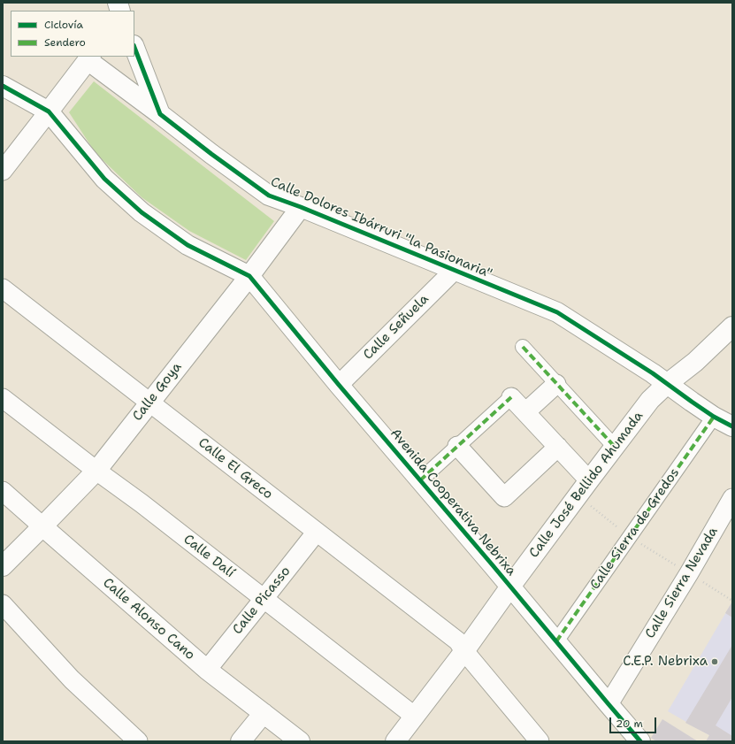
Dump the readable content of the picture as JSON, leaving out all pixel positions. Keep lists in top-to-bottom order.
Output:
{
  "streets": {
    "street": [
      "Calle Dolores Ibárruri \"la Pasionaria\"",
      "Calle Señuela",
      "Calle Goya",
      "Calle El Greco",
      "Calle José Bellido Ahumada",
      "Avenida Cooperativa Nebrixa",
      "Calle Sierra de Gredos",
      "Calle Dalí",
      "Calle Sierra Nevada",
      "Calle Picasso",
      "Calle Alonso Cano"
    ]
  },
  "crossings": [
    ["Calle Dolores Ibárruri \"la Pasionaria\"", "Calle Señuela"],
    ["Calle Dolores Ibárruri \"la Pasionaria\"", "Calle Goya"],
    ["Calle Dolores Ibárruri \"la Pasionaria\"", "Calle José Bellido Ahumada"],
    ["Calle Dolores Ibárruri \"la Pasionaria\"", "Calle Sierra de Gredos"],
    ["Calle Señuela", "Avenida Cooperativa Nebrixa"],
    ["Calle Goya", "Calle El Greco"],
    ["Calle Goya", "Avenida Cooperativa Nebrixa"],
    ["Calle Goya", "Calle Dalí"],
    ["Calle Goya", "Calle Alonso Cano"],
    ["Calle El Greco", "Calle José Bellido Ahumada"],
    ["Calle El Greco", "Calle Picasso"],
    ["Calle José Bellido Ahumada", "Avenida Cooperativa Nebrixa"],
    ["Calle José Bellido Ahumada", "Calle Dalí"],
    ["Avenida Cooperativa Nebrixa", "Calle Sierra de Gredos"],
    ["Avenida Cooperativa Nebrixa", "Calle Sierra Nevada"],
    ["Calle Dalí", "Calle Picasso"],
    ["Calle Picasso", "Calle Alonso Cano"]
  ],
  "places": ["C.E.P. Nebrixa"],
  "legend": ["Ciclovía", "Sendero"],
  "scale_bar": "20 m"
}
